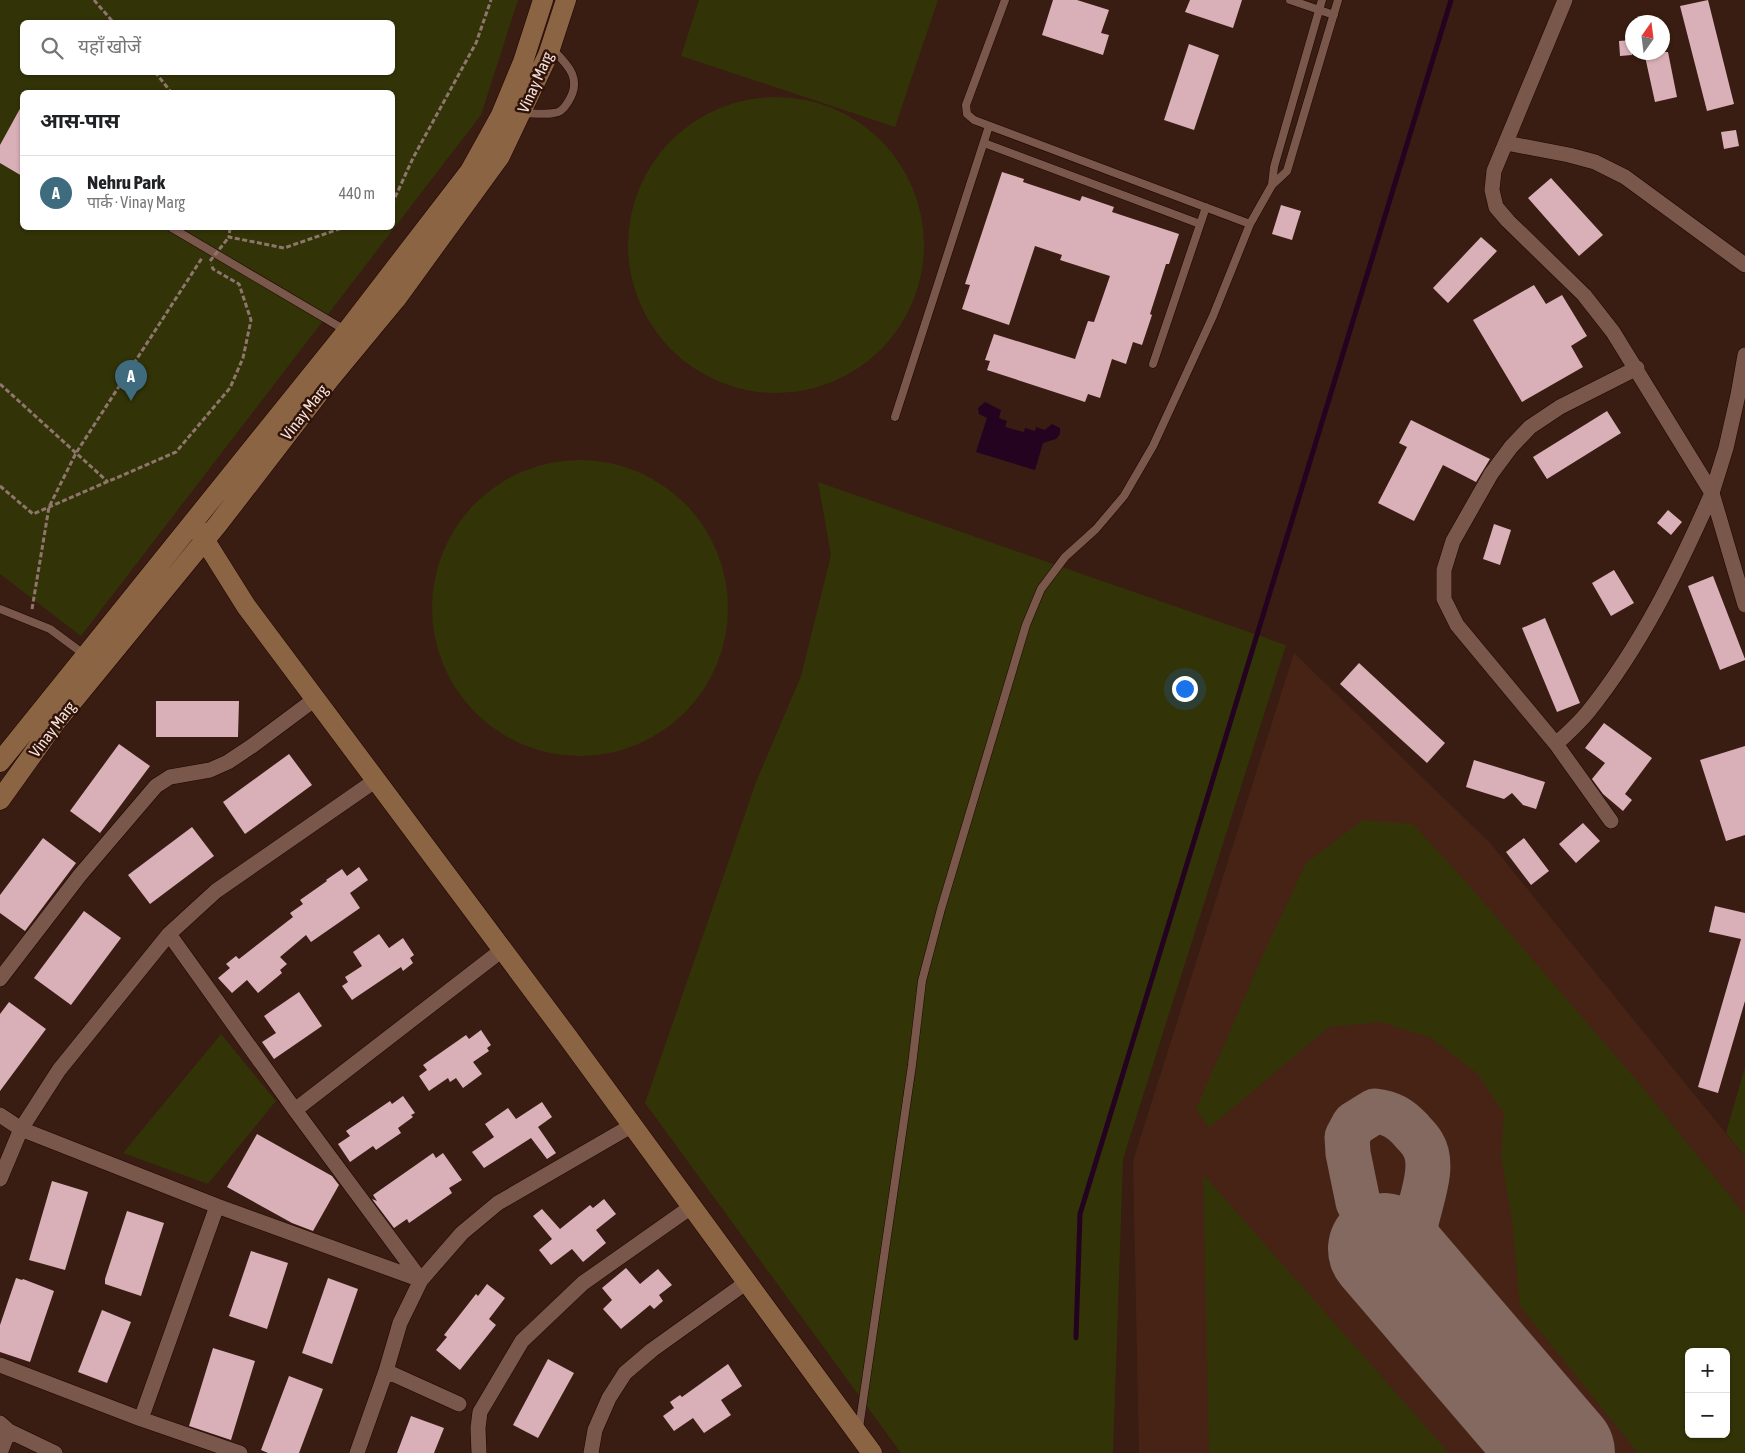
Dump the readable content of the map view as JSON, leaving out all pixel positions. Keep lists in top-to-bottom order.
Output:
{
  "streets": {
    "main road": ["Vinay Marg"]
  },
  "north": "top",
  "page": {
    "search": "यहाँ खोजें",
    "heading": "आस-पास",
    "list": [
      {
        "mark": "A",
        "name": "Nehru Park",
        "note": "पार्क · Vinay Marg",
        "value": "440 m"
      }
    ],
    "pins": "A",
    "map_buttons": ["+", "−"]
  }
}
